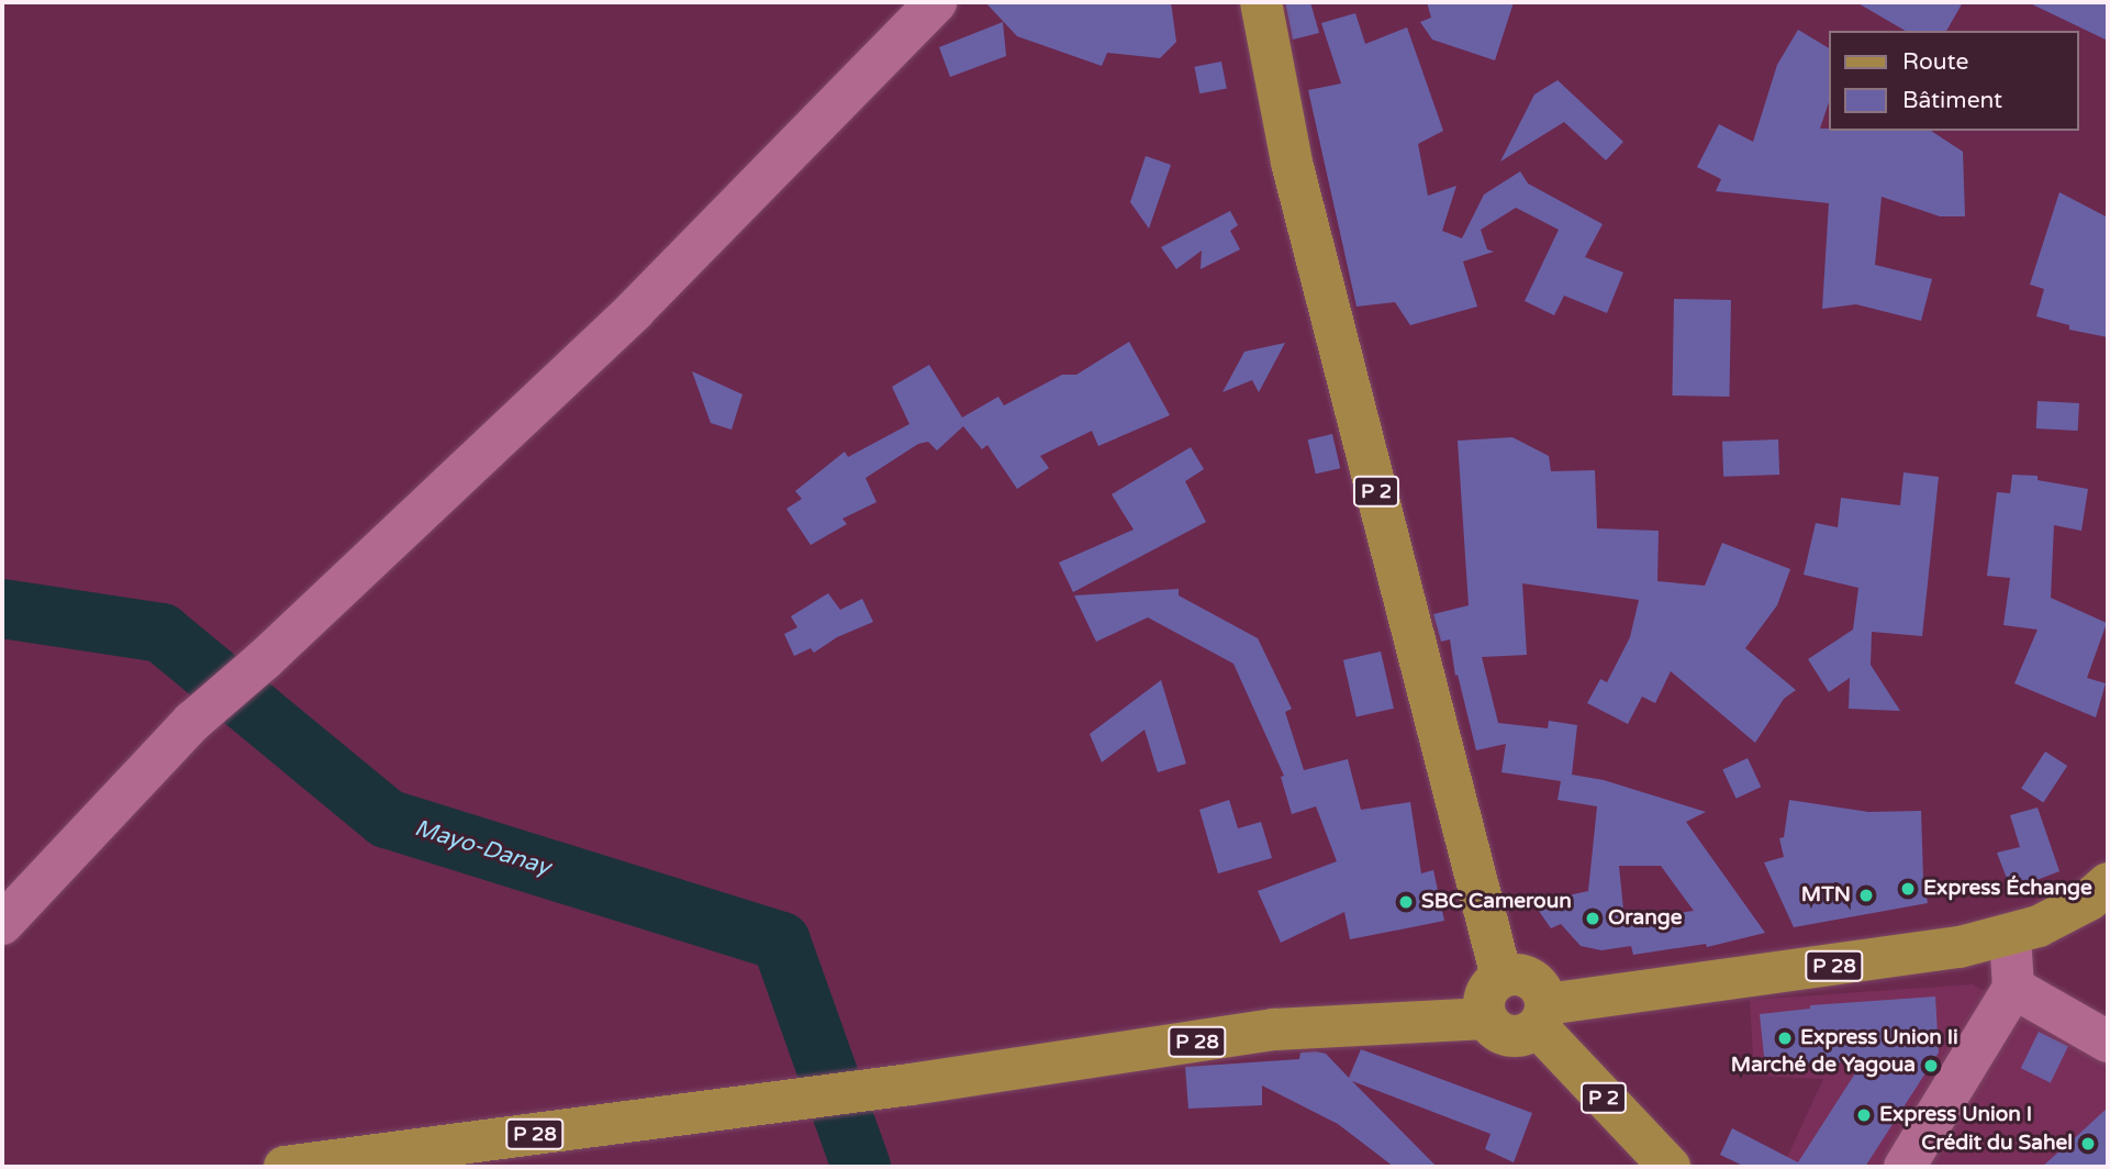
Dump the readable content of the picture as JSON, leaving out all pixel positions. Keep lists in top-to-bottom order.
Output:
{
  "streets": {
    "main road": ["P 2", "P 28"]
  },
  "crossings": [
    ["P 2", "P 28"]
  ],
  "water": ["Mayo-Danay"],
  "places": [
    "Express Échange",
    "MTN",
    "SBC Cameroun",
    "Orange",
    "Express Union Ii",
    "Marché de Yagoua",
    "Express Union I",
    "Crédit du Sahel"
  ],
  "legend": ["Route", "Bâtiment"]
}
